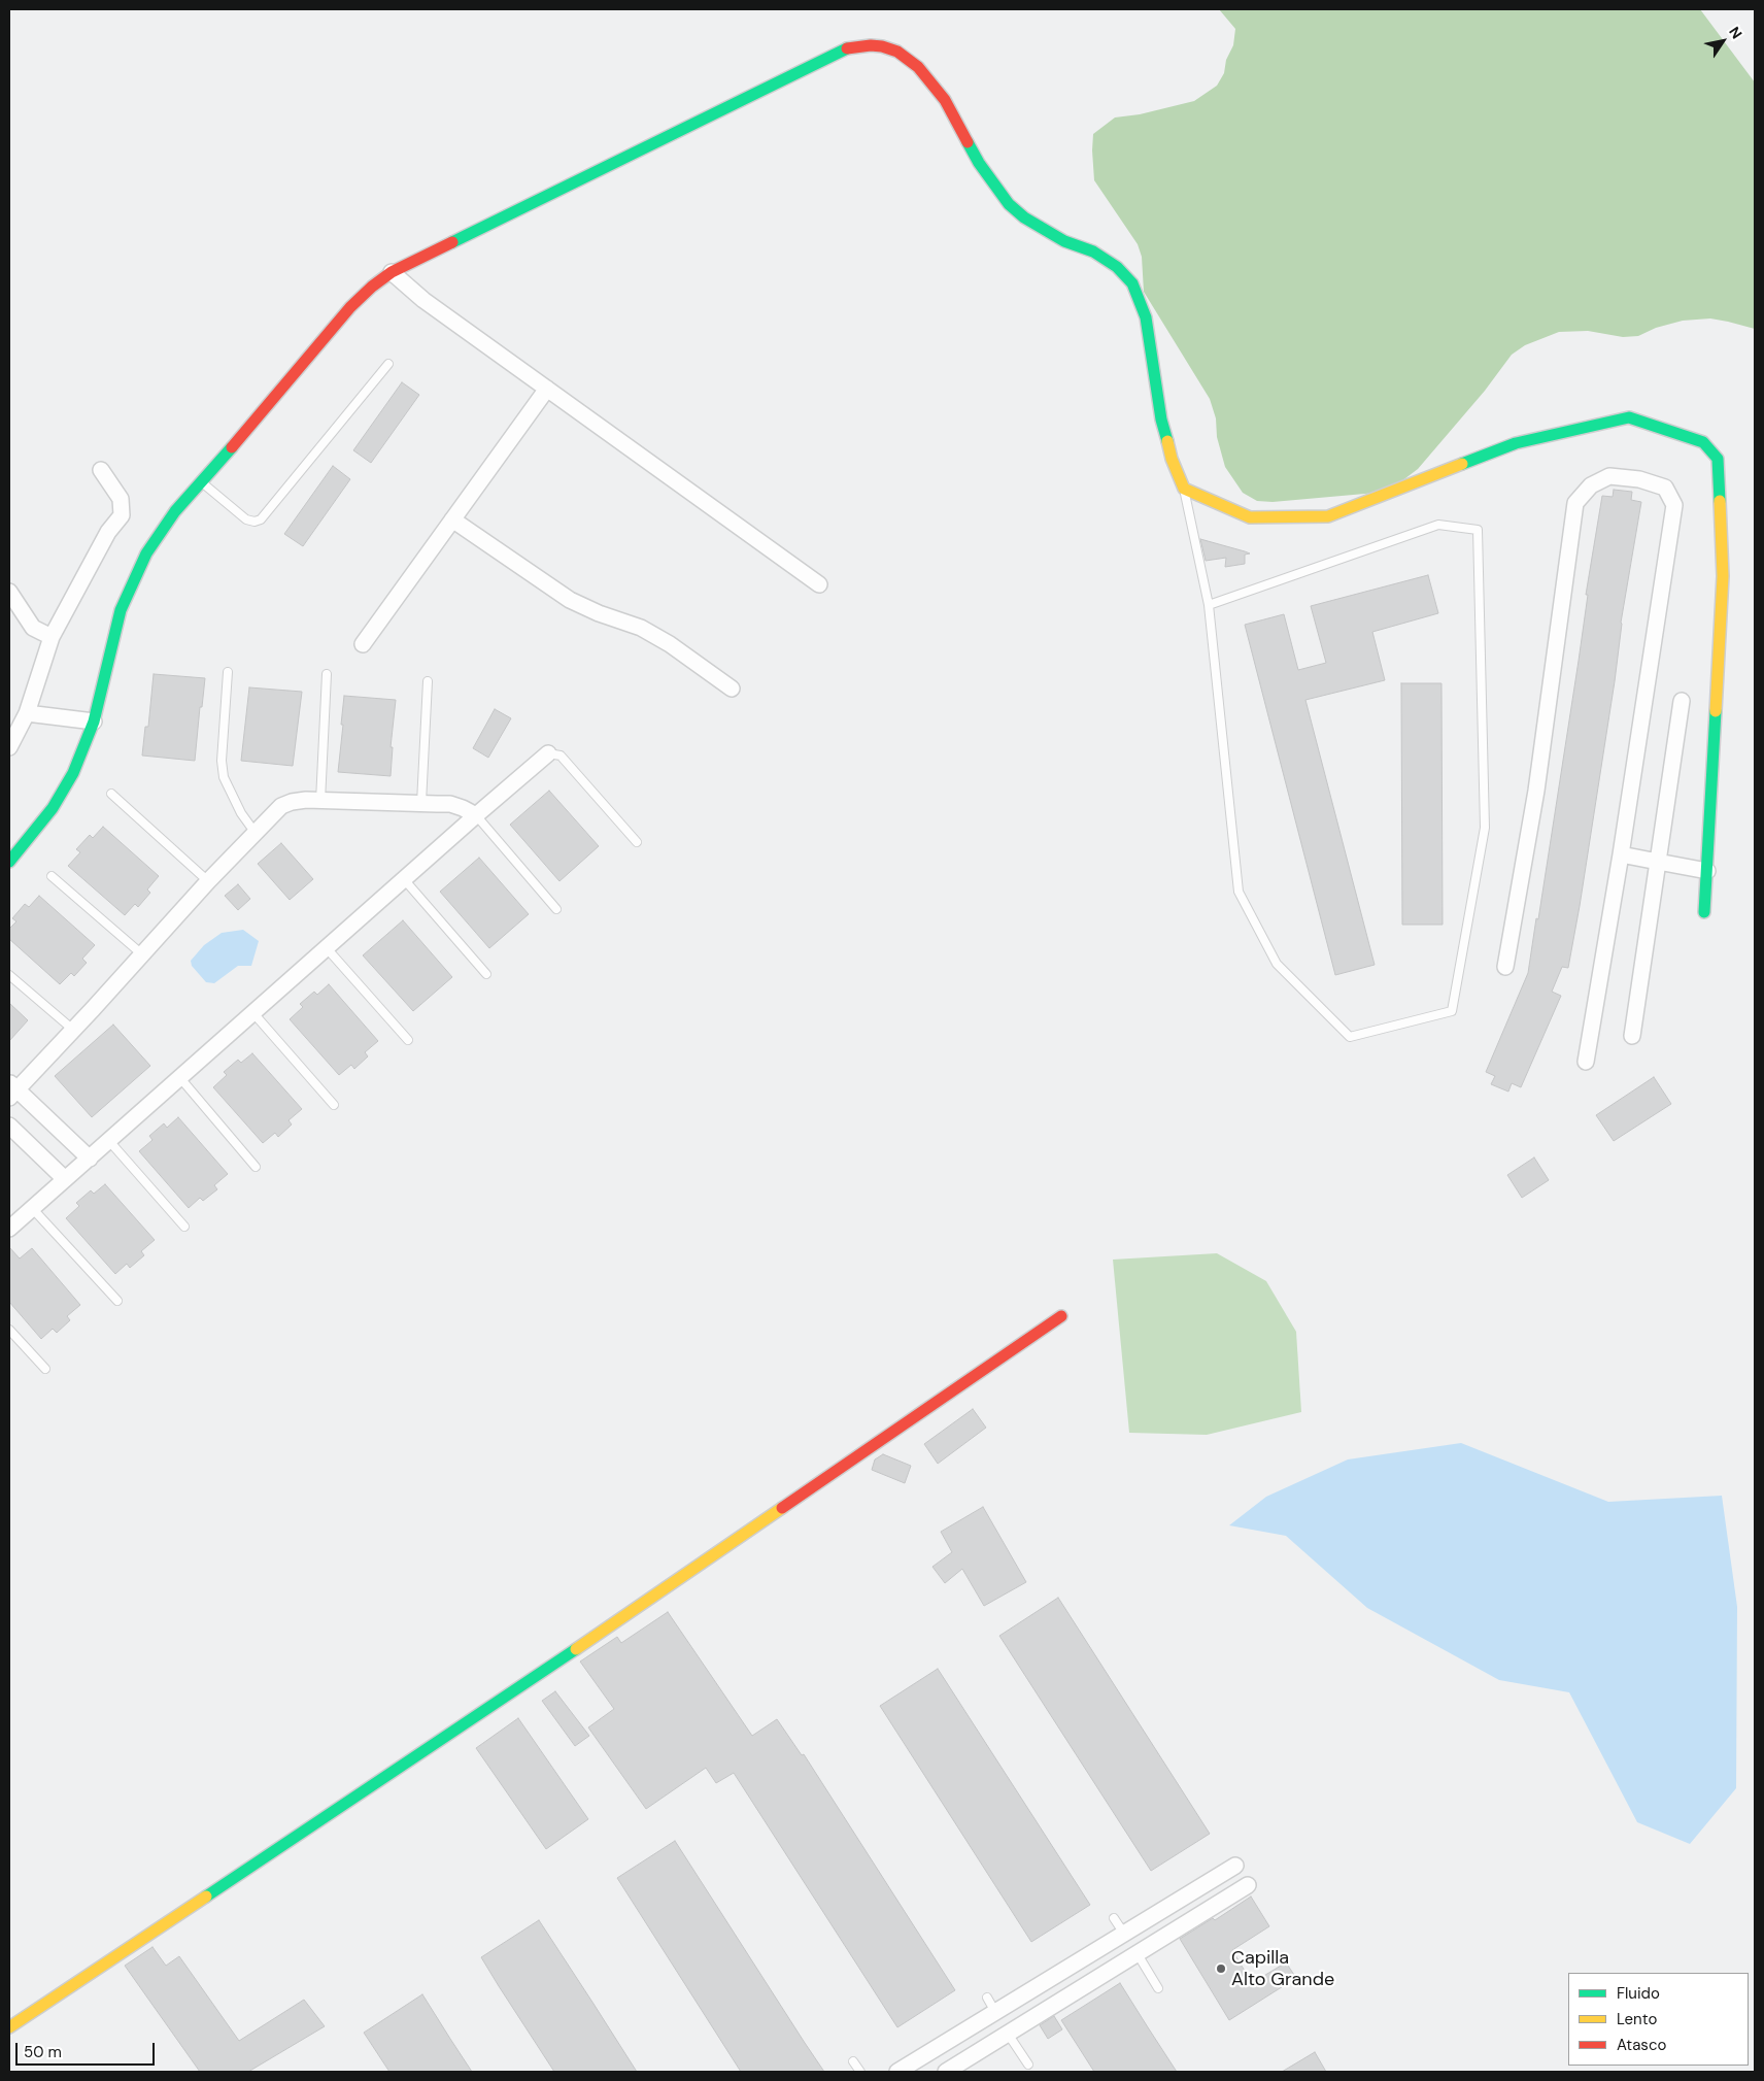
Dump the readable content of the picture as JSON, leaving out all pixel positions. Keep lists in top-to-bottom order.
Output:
{
  "places": ["Capilla Alto Grande"],
  "legend": ["Fluido", "Lento", "Atasco"],
  "scale_bar": "50 m",
  "north": "top right"
}
